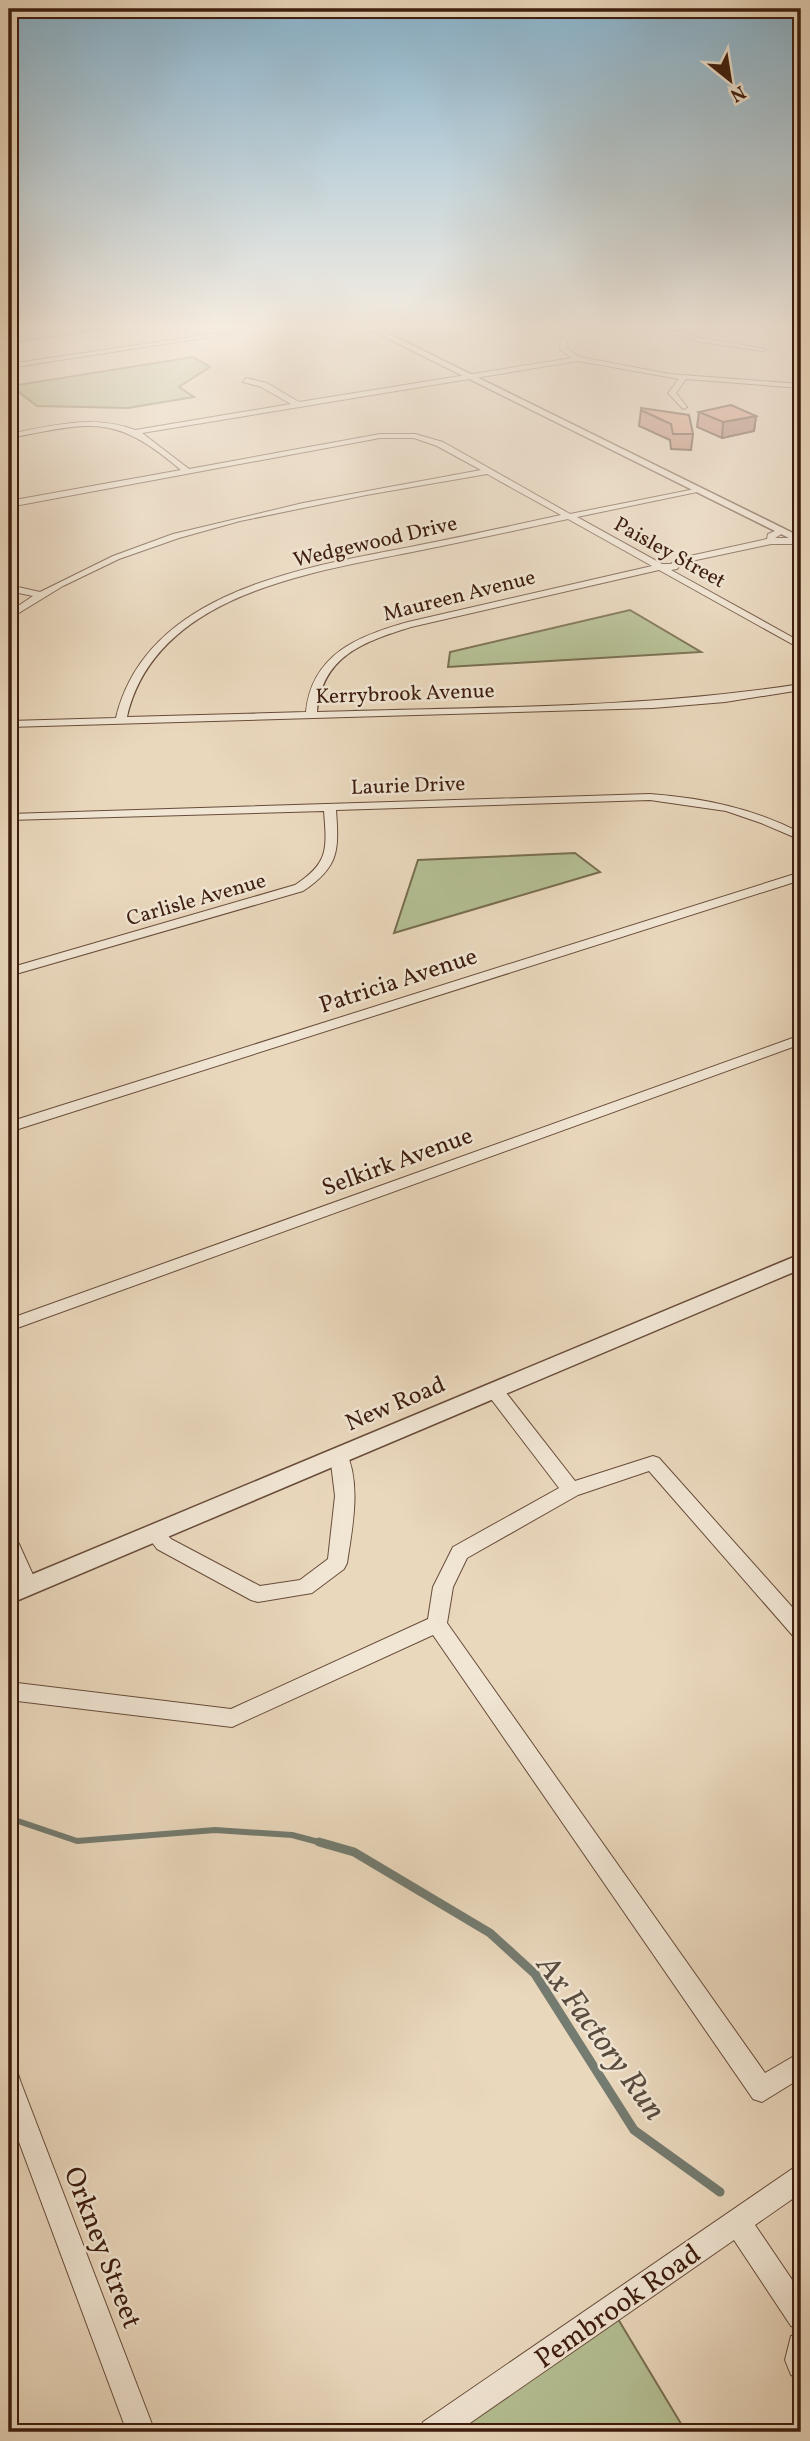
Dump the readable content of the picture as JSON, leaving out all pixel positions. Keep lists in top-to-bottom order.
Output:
{
  "streets": {
    "street": [
      "Wedgewood Drive",
      "Paisley Street",
      "Maureen Avenue",
      "Kerrybrook Avenue",
      "Laurie Drive",
      "Carlisle Avenue",
      "Patricia Avenue",
      "Selkirk Avenue",
      "New Road",
      "Orkney Street",
      "Pembrook Road"
    ]
  },
  "crossings": [
    ["Wedgewood Drive", "Paisley Street"],
    ["Wedgewood Drive", "Kerrybrook Avenue"],
    ["Paisley Street", "Maureen Avenue"],
    ["Maureen Avenue", "Kerrybrook Avenue"],
    ["Laurie Drive", "Carlisle Avenue"]
  ],
  "water": ["Ax Factory Run"],
  "north": "bottom right"
}
